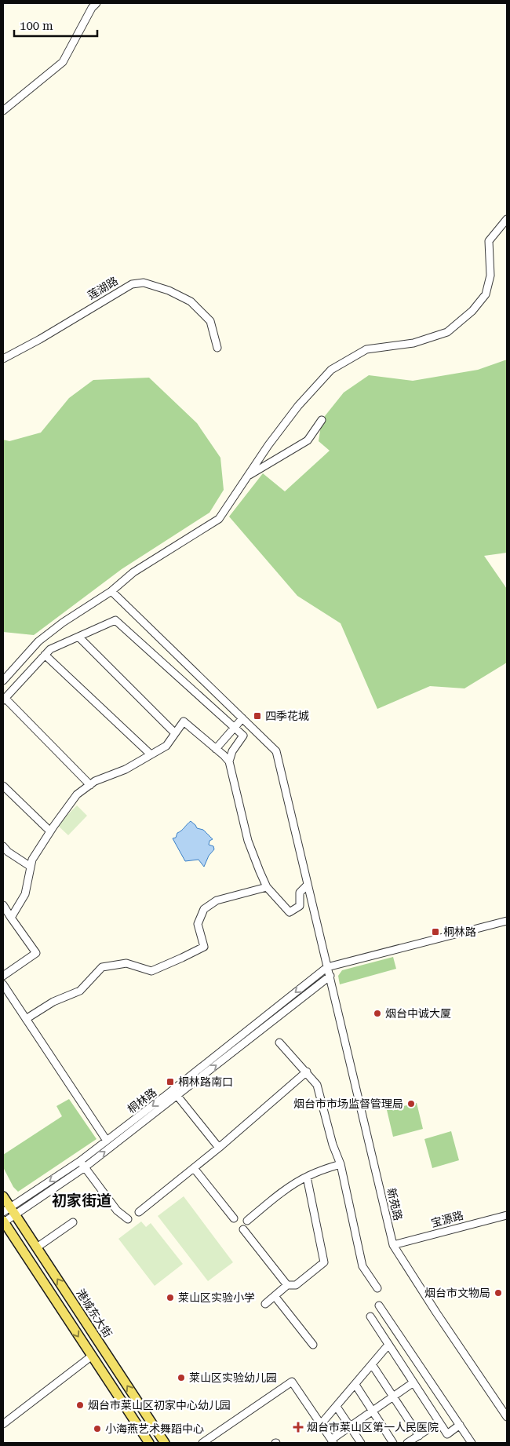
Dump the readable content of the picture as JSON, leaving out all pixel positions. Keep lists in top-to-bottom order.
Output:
{
  "streets": {
    "main road": ["港城东大街"],
    "street": [
      "莲湖路",
      "桐林路",
      "新苑路",
      "宝源路"
    ]
  },
  "crossings": [
    ["桐林路", "新苑路"],
    ["桐林路", "港城东大街"],
    ["新苑路", "宝源路"]
  ],
  "districts": ["初家街道"],
  "places": {
    "transit": ["四季花城", "桐林路", "桐林路南口"],
    "other": [
      "烟台中诚大厦",
      "烟台市市场监督管理局",
      "烟台市文物局",
      "莱山区实验小学",
      "莱山区实验幼儿园",
      "烟台市莱山区初家中心幼儿园",
      "小海燕艺术舞蹈中心"
    ],
    "health": ["烟台市莱山区第一人民医院"]
  },
  "scale_bar": "100 m"
}
